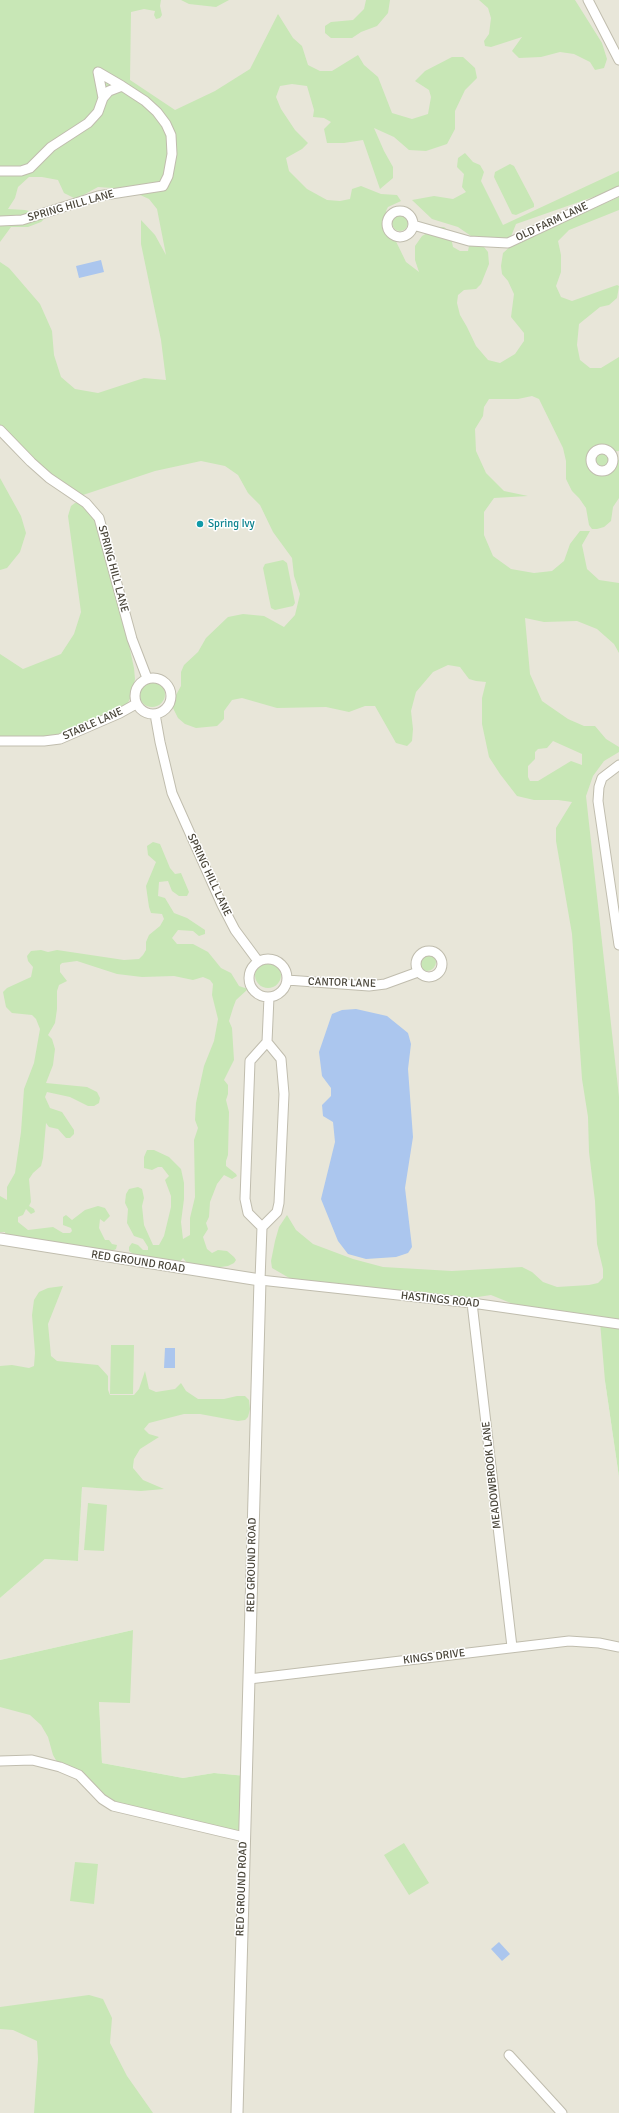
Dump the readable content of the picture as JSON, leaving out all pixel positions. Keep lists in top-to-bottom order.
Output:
{
  "streets": {
    "street": [
      "SPRING HILL LANE",
      "OLD FARM LANE",
      "STABLE LANE",
      "CANTOR LANE",
      "RED GROUND ROAD",
      "HASTINGS ROAD",
      "MEADOWBROOK LANE",
      "KINGS DRIVE"
    ]
  },
  "crossings": [
    ["SPRING HILL LANE", "STABLE LANE"],
    ["SPRING HILL LANE", "CANTOR LANE"],
    ["RED GROUND ROAD", "HASTINGS ROAD"],
    ["RED GROUND ROAD", "KINGS DRIVE"],
    ["HASTINGS ROAD", "MEADOWBROOK LANE"],
    ["MEADOWBROOK LANE", "KINGS DRIVE"]
  ],
  "places": ["Spring Ivy"]
}
